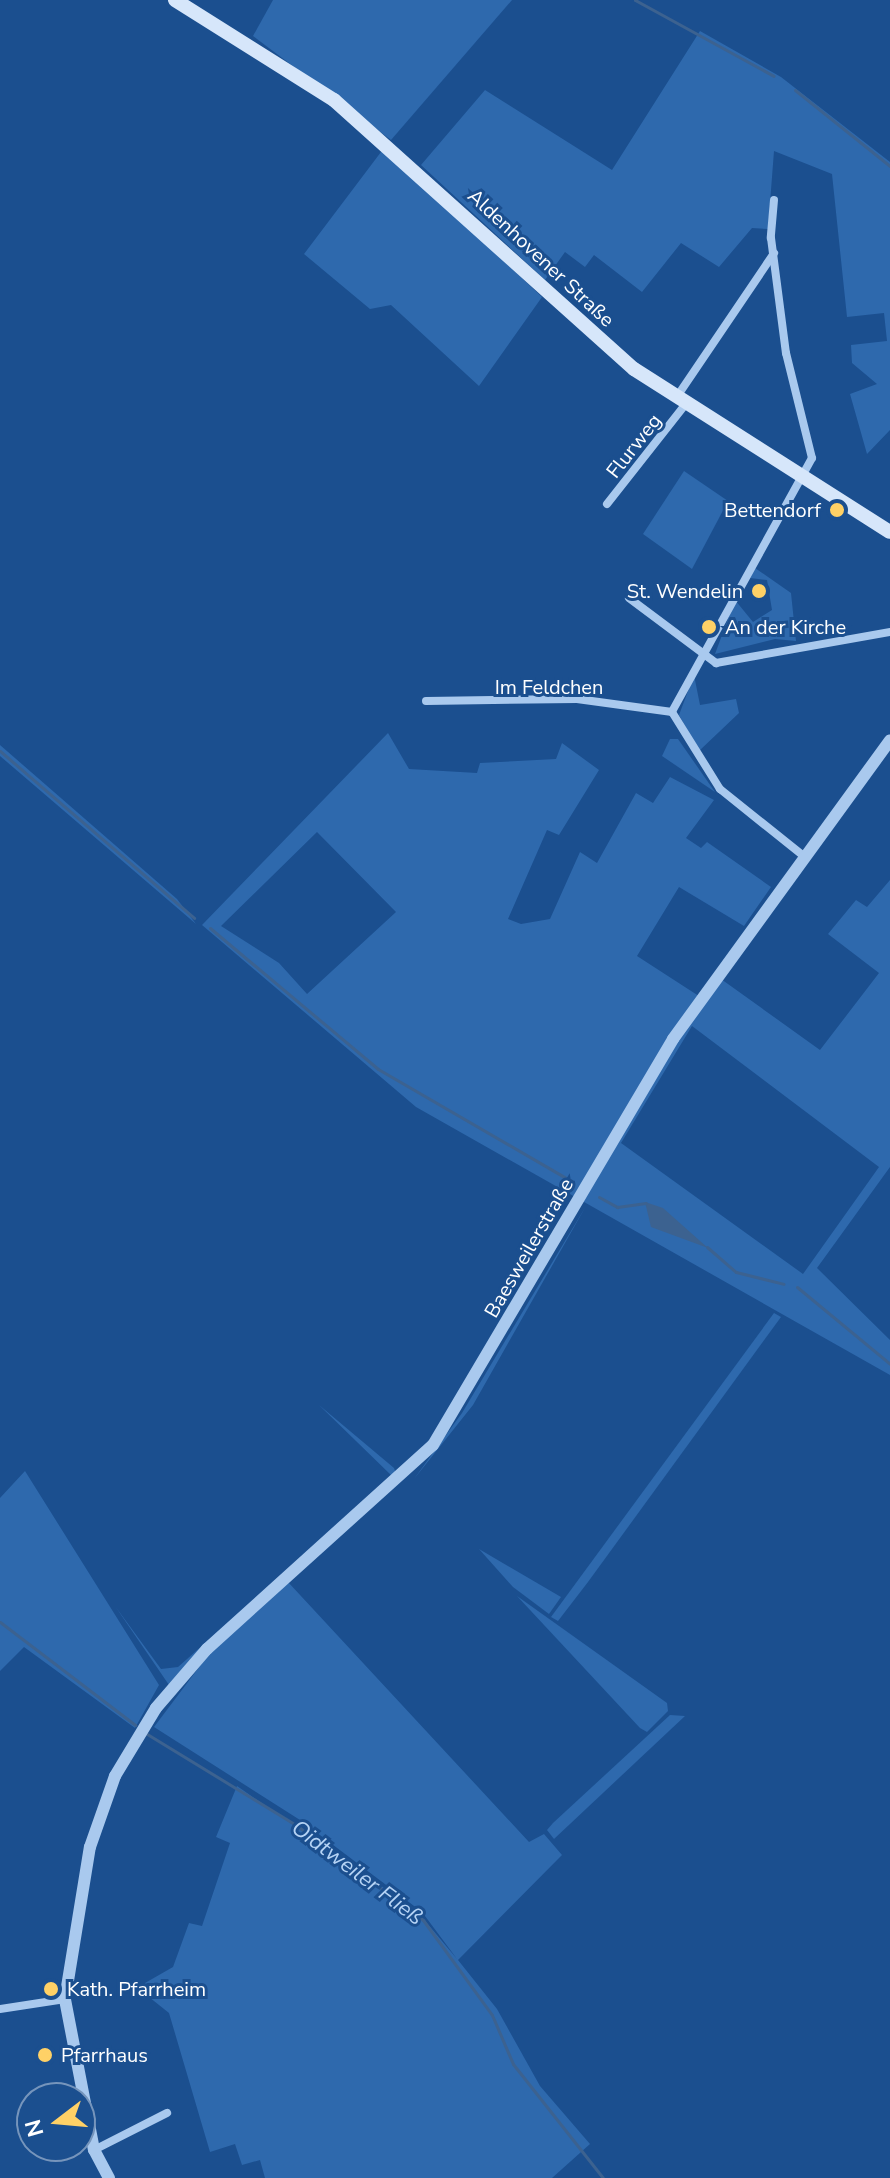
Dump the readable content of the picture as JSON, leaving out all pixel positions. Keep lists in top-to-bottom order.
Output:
{
  "streets": {
    "main road": ["Aldenhovener Straße"],
    "street": ["Flurweg", "Im Feldchen", "Baesweilerstraße"]
  },
  "crossings": [
    ["Aldenhovener Straße", "Flurweg"]
  ],
  "water": ["Oidtweiler Fließ"],
  "places": [
    "Bettendorf",
    "St. Wendelin",
    "An der Kirche",
    "Kath. Pfarrheim",
    "Pfarrhaus"
  ],
  "north": "left"
}
